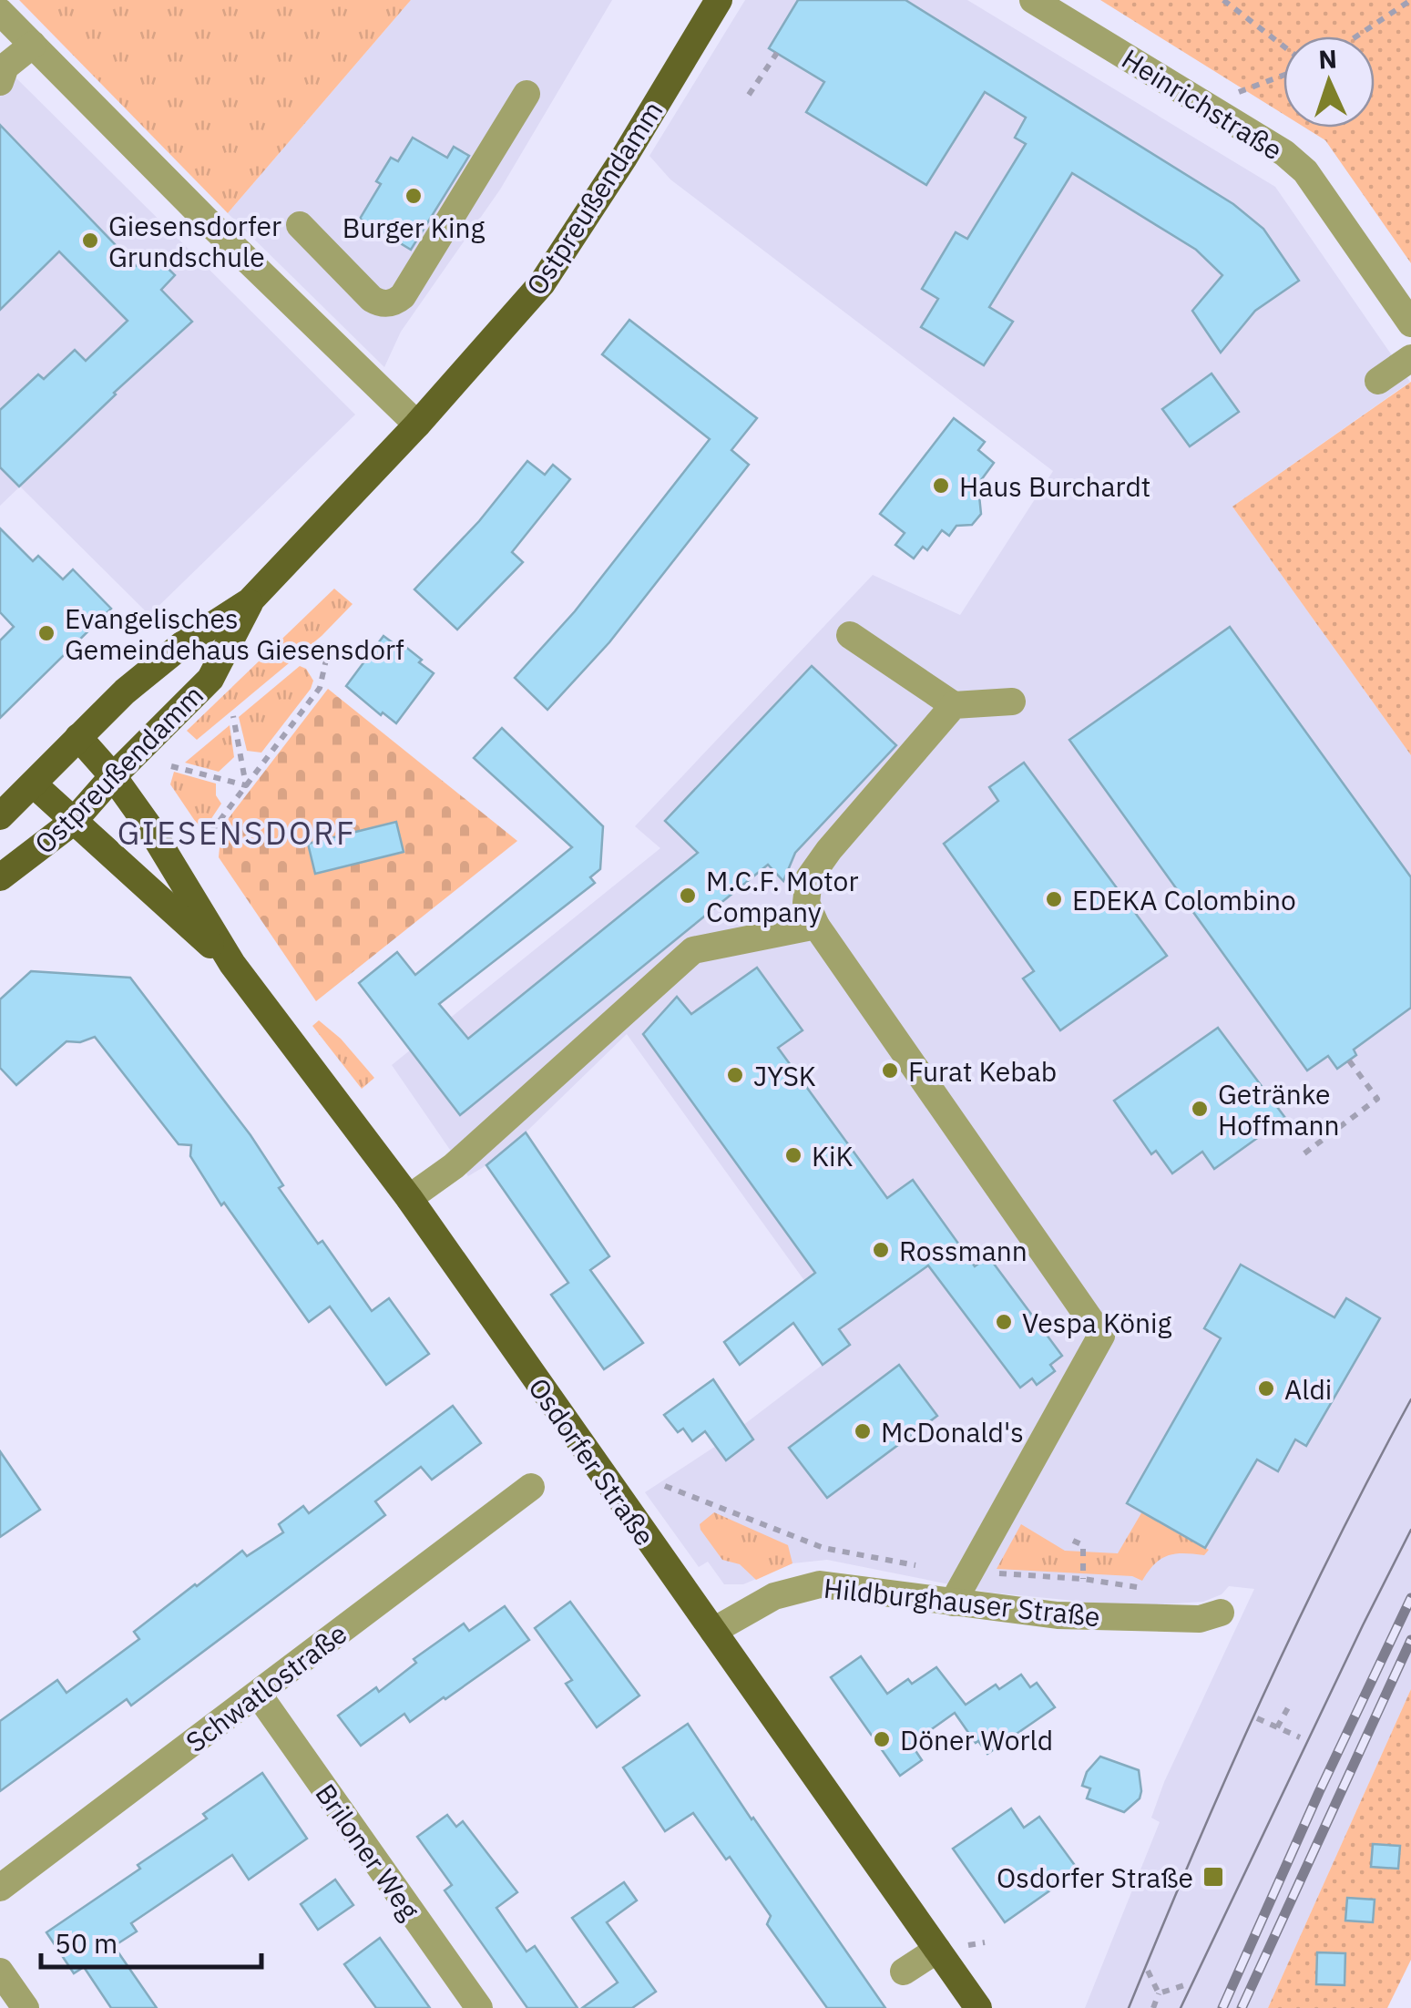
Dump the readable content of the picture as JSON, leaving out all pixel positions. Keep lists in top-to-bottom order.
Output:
{
  "streets": {
    "main road": ["Ostpreußendamm", "Osdorfer Straße"],
    "street": [
      "Heinrichstraße",
      "Hildburghauser Straße",
      "Schwatlostraße",
      "Briloner Weg"
    ]
  },
  "crossings": [
    ["Ostpreußendamm", "Osdorfer Straße"],
    ["Osdorfer Straße", "Hildburghauser Straße"],
    ["Schwatlostraße", "Briloner Weg"]
  ],
  "districts": ["GIESENSDORF"],
  "places": {
    "other": [
      "Burger King",
      "Giesensdorfer Grundschule",
      "Haus Burchardt",
      "Evangelisches Gemeindehaus Giesensdorf",
      "M.C.F. Motor Company",
      "EDEKA Colombino",
      "Furat Kebab",
      "JYSK",
      "Getränke Hoffmann",
      "KiK",
      "Rossmann",
      "Vespa König",
      "Aldi",
      "McDonald's",
      "Döner World"
    ],
    "transit": ["Osdorfer Straße"]
  },
  "scale_bar": "50 m",
  "north": "top"
}
